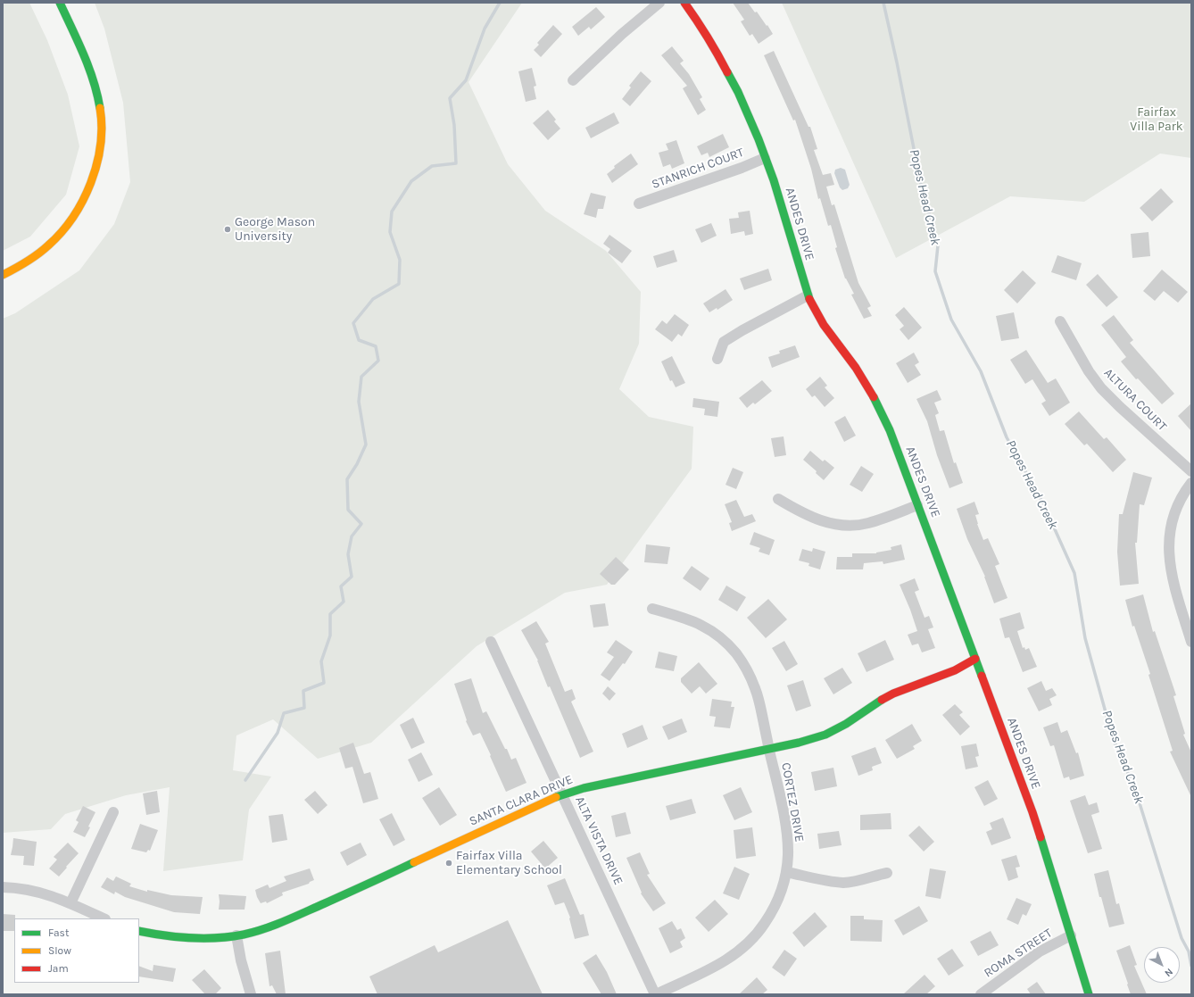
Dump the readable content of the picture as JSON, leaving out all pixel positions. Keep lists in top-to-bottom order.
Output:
{
  "streets": {
    "street": [
      "STANRICH COURT",
      "ANDES DRIVE",
      "ALTURA COURT",
      "SANTA CLARA DRIVE",
      "CORTEZ DRIVE",
      "ALTA VISTA DRIVE",
      "ROMA STREET"
    ]
  },
  "crossings": [
    ["STANRICH COURT", "ANDES DRIVE"],
    ["ANDES DRIVE", "SANTA CLARA DRIVE"],
    ["ANDES DRIVE", "ROMA STREET"],
    ["SANTA CLARA DRIVE", "CORTEZ DRIVE"],
    ["SANTA CLARA DRIVE", "ALTA VISTA DRIVE"],
    ["CORTEZ DRIVE", "ALTA VISTA DRIVE"]
  ],
  "water": ["Popes Head Creek"],
  "parks": ["Fairfax Villa Park"],
  "places": ["George Mason University", "Fairfax Villa Elementary School"],
  "legend": ["Fast", "Slow", "Jam"],
  "north": "bottom right"
}
